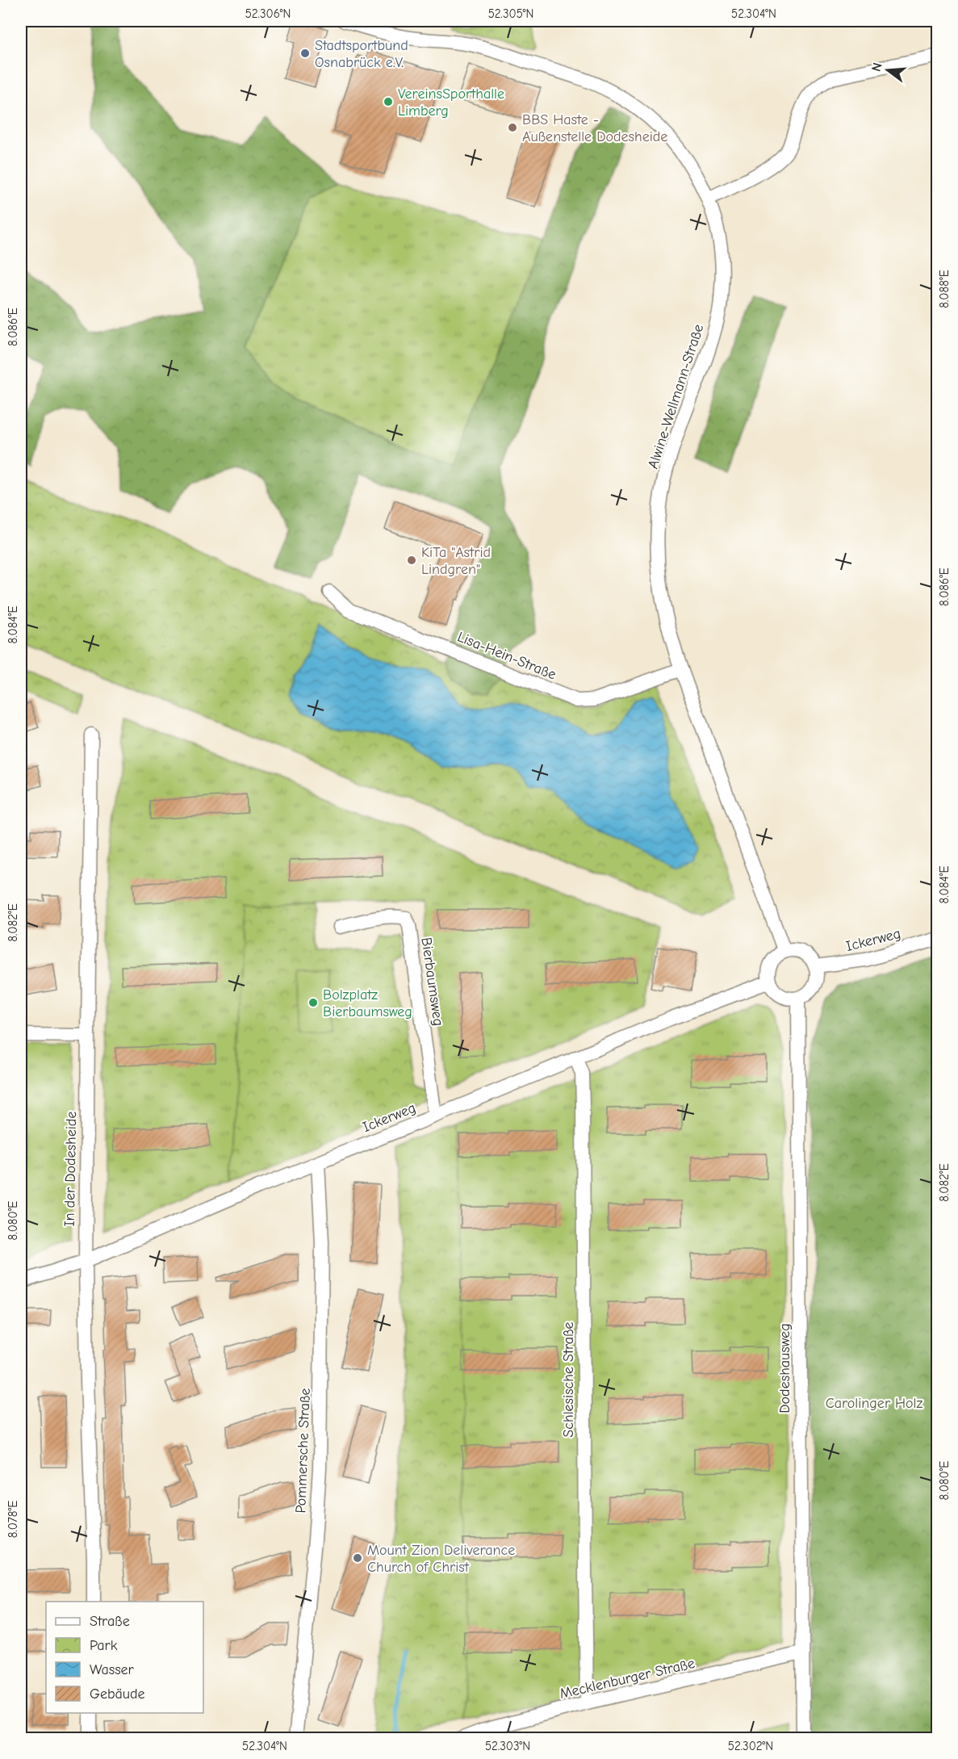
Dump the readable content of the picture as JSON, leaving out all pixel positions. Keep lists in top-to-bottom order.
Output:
{
  "streets": {
    "street": [
      "Alwine-Wellmann-Straße",
      "Lisa-Hein-Straße",
      "Ickerweg",
      "Bierbaumsweg",
      "In der Dodesheide",
      "Dodeshausweg",
      "Schlesische Straße",
      "Pommersche Straße",
      "Mecklenburger Straße"
    ]
  },
  "crossings": [
    ["Alwine-Wellmann-Straße", "Lisa-Hein-Straße"],
    ["Alwine-Wellmann-Straße", "Ickerweg"],
    ["Alwine-Wellmann-Straße", "Dodeshausweg"],
    ["Ickerweg", "Bierbaumsweg"],
    ["Ickerweg", "In der Dodesheide"],
    ["Ickerweg", "Dodeshausweg"],
    ["Ickerweg", "Schlesische Straße"],
    ["Ickerweg", "Pommersche Straße"],
    ["Dodeshausweg", "Mecklenburger Straße"],
    ["Schlesische Straße", "Mecklenburger Straße"]
  ],
  "parks": ["Carolinger Holz"],
  "places": [
    "Stadtsportbund Osnabrück e.V.",
    "VereinsSporthalle Limberg",
    "BBS Haste - Außenstelle Dodesheide",
    "KiTa \"Astrid Lindgren\"",
    "Bolzplatz Bierbaumsweg",
    "Mount Zion Deliverance Church of Christ"
  ],
  "legend": [
    "Straße",
    "Park",
    "Wasser",
    "Gebäude"
  ],
  "north": "left",
  "coordinates": [
    "52.306°N",
    "52.305°N",
    "52.304°N",
    "8.088°E",
    "8.086°E",
    "8.084°E",
    "8.082°E",
    "8.080°E",
    "8.078°E",
    "52.303°N",
    "52.302°N"
  ]
}
